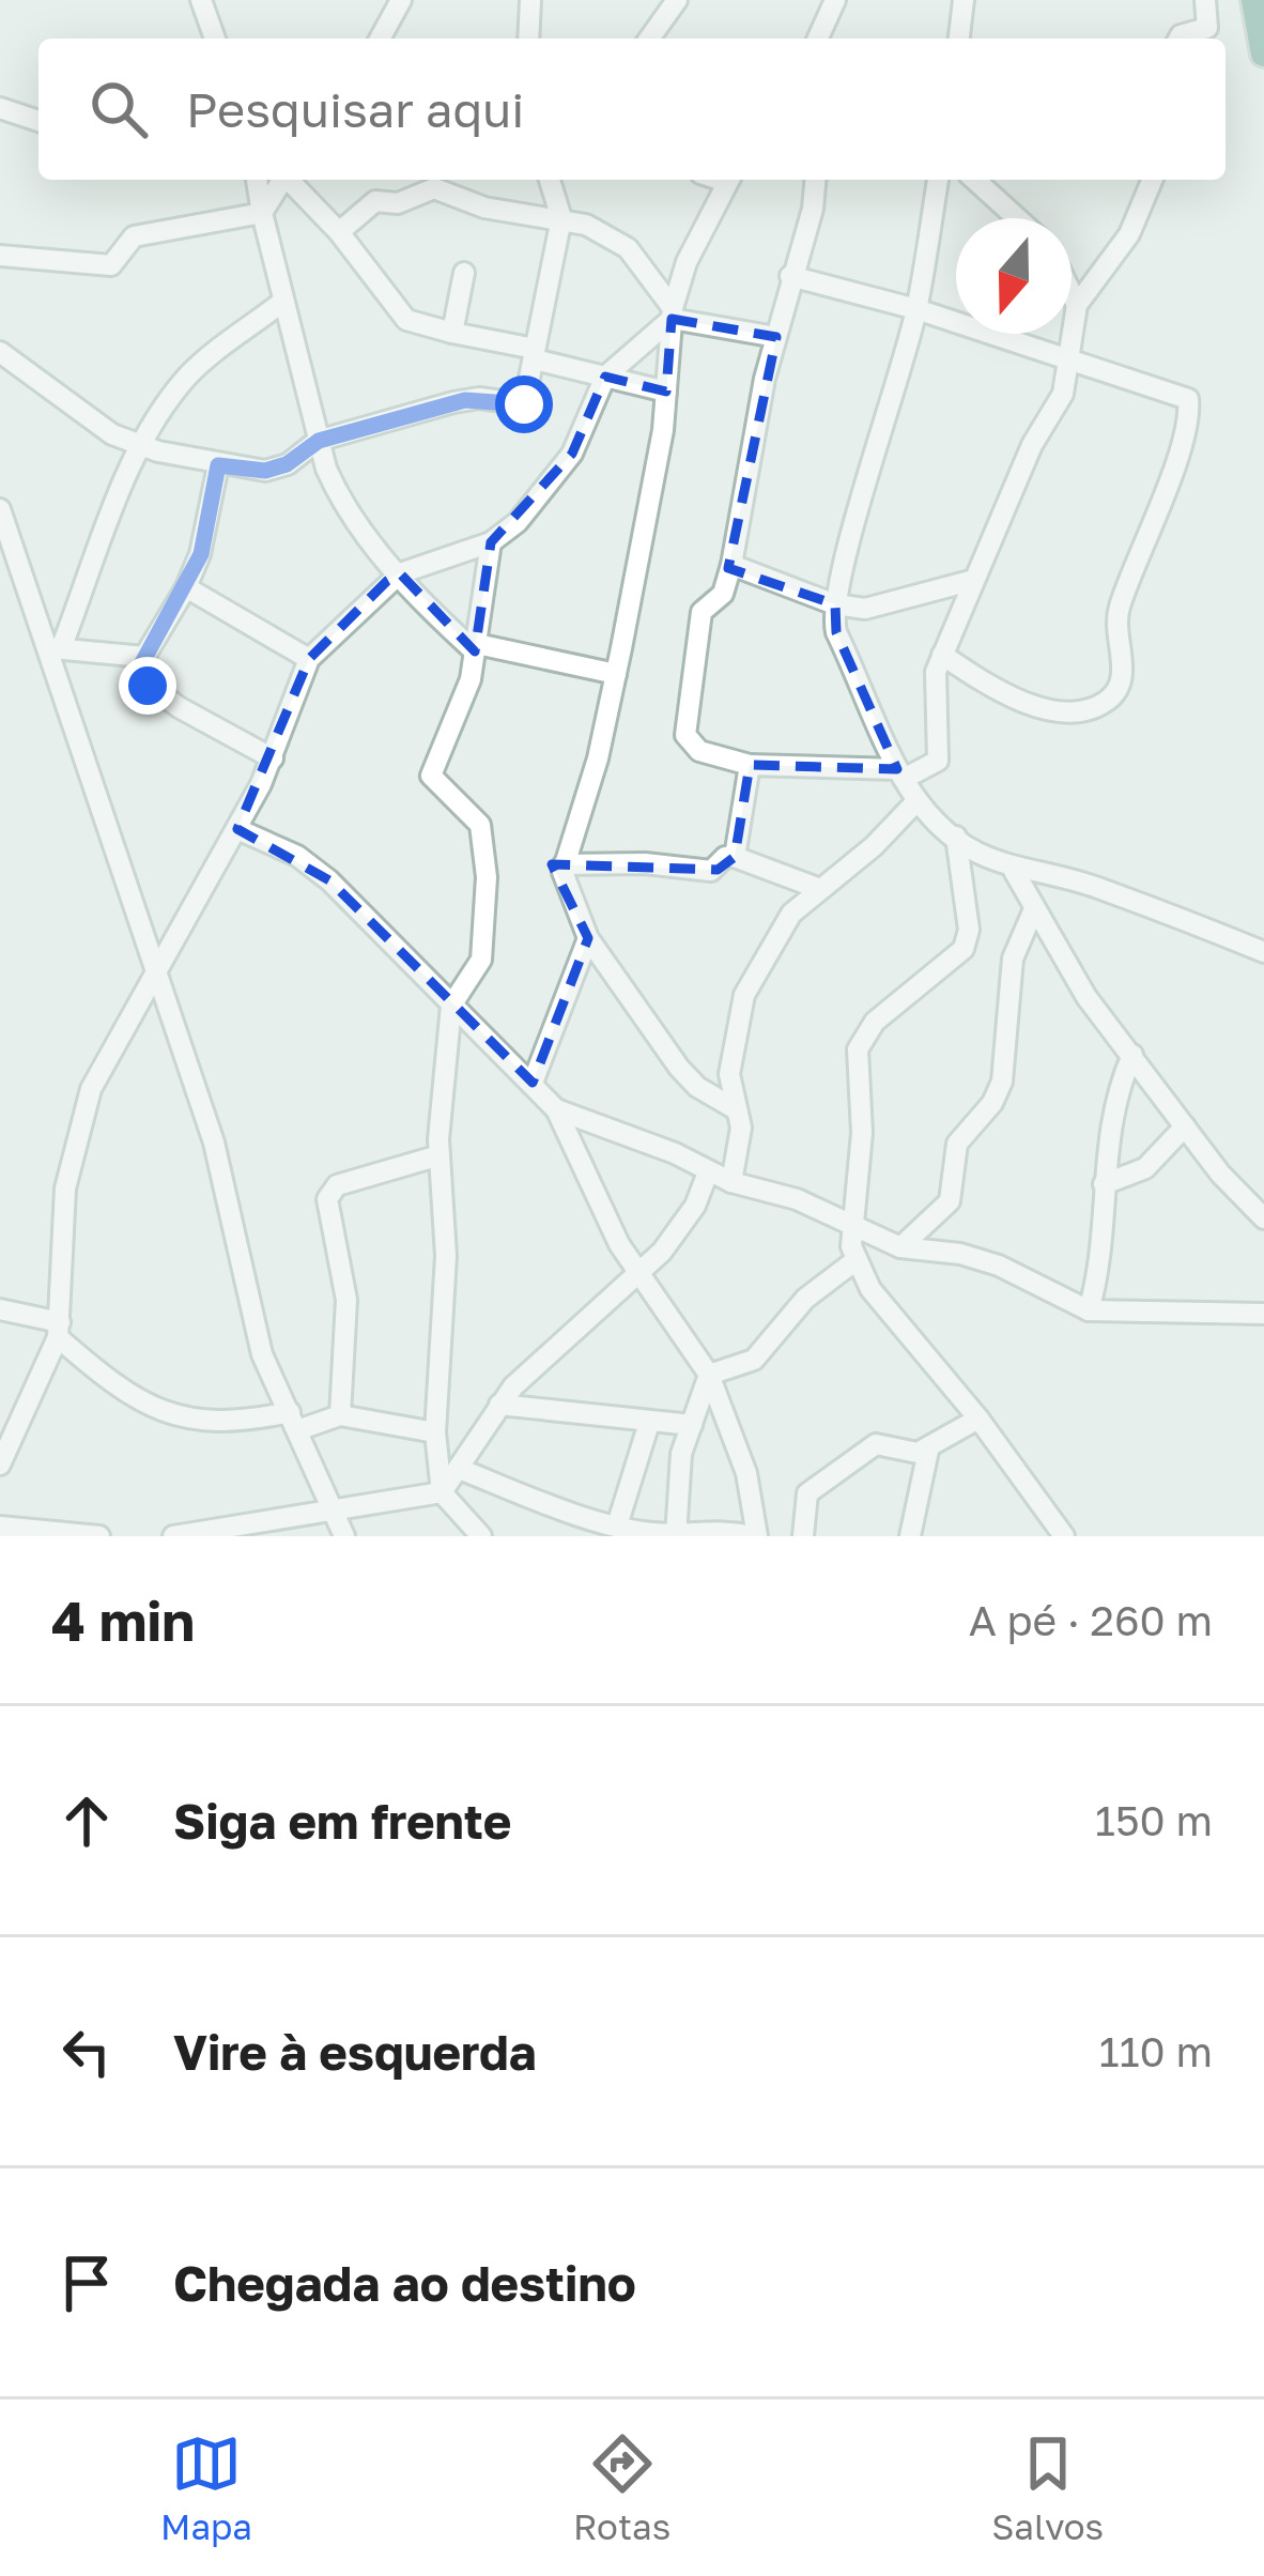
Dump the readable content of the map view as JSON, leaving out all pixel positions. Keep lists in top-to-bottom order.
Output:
{
  "north": "bottom",
  "page": {
    "search": "Pesquisar aqui",
    "heading": ["4 min", "A pé · 260 m"],
    "list": [
      ["Siga em frente", "150 m"],
      ["Vire à esquerda", "110 m"],
      "Chegada ao destino"
    ],
    "nav": ["Mapa", "Rotas", "Salvos"]
  }
}
